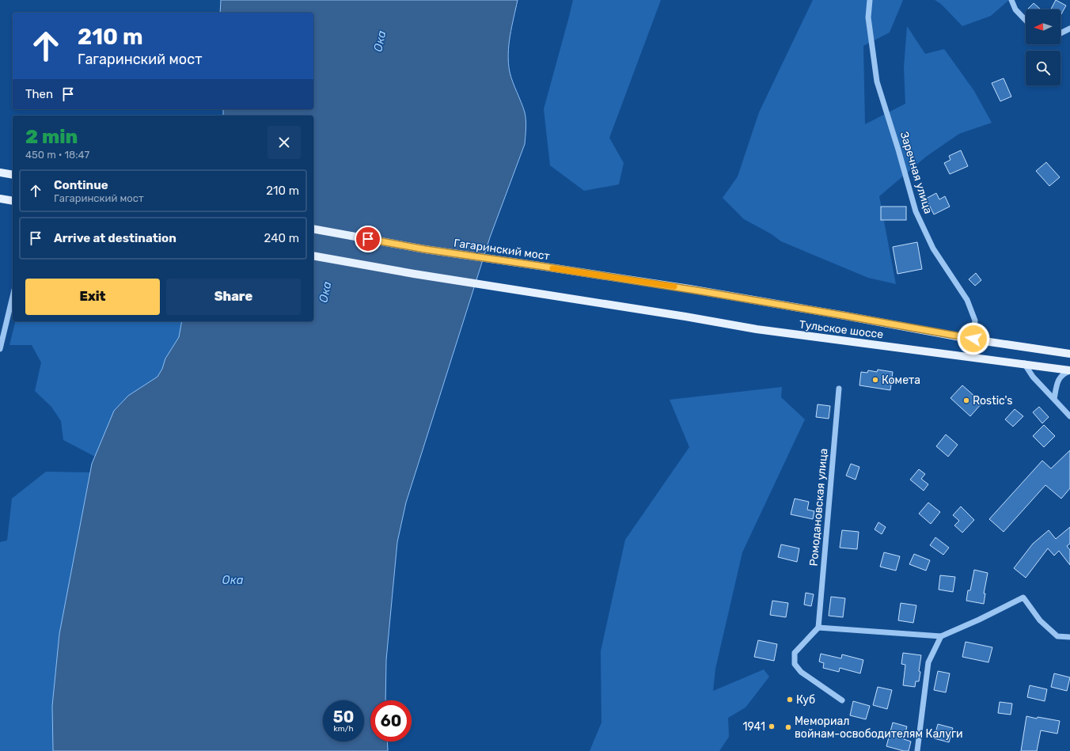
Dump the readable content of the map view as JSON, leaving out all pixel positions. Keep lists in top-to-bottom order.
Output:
{
  "streets": {
    "main road": ["Гагаринский мост", "Тульское шоссе"],
    "street": ["Заречная улица", "Ромодановская улица"]
  },
  "crossings": [
    ["Заречная улица", "Тульское шоссе"],
    ["Гагаринский мост", "Тульское шоссе"]
  ],
  "water": ["Ока"],
  "places": [
    "Комета",
    "Rostic's",
    "Куб",
    "1941",
    "Мемориал войнам-освободителям Калуги"
  ],
  "north": "left",
  "page": {
    "turn": ["210 m", "Гагаринский мост"],
    "then": "Then",
    "heading": ["2 min", "450 m · 18:47"],
    "list": [
      {
        "name": "Continue",
        "note": "Гагаринский мост",
        "value": "210 m"
      },
      {
        "name": "Arrive at destination",
        "value": "240 m"
      }
    ],
    "buttons": ["Exit", "Share"],
    "speed": "50 km/h",
    "limit": "60"
  }
}
